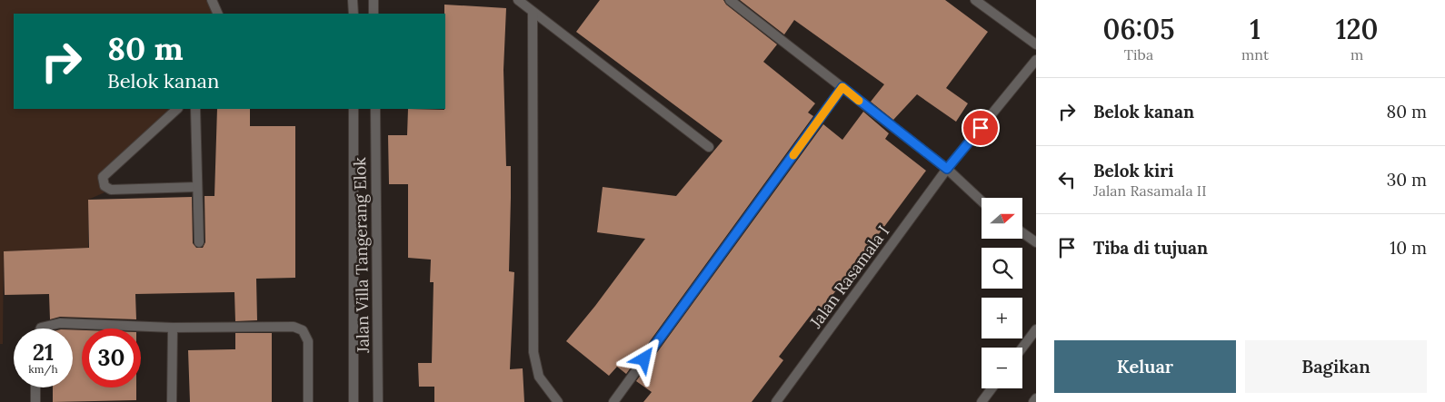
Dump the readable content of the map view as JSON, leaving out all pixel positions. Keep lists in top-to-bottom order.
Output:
{
  "streets": {
    "street": ["Jalan Villa Tangerang Elok", "Jalan Rasamala I"]
  },
  "north": "right",
  "page": {
    "eta": [
      "06:05",
      "Tiba",
      "1",
      "mnt",
      "120",
      "m"
    ],
    "turn": ["80 m", "Belok kanan"],
    "list": [
      {
        "name": "Belok kanan",
        "value": "80 m"
      },
      {
        "name": "Belok kiri",
        "note": "Jalan Rasamala II",
        "value": "30 m"
      },
      {
        "name": "Tiba di tujuan",
        "value": "10 m"
      }
    ],
    "map_buttons": ["+", "−"],
    "speed": "21 km/h",
    "limit": "30",
    "buttons": ["Keluar", "Bagikan"]
  }
}
